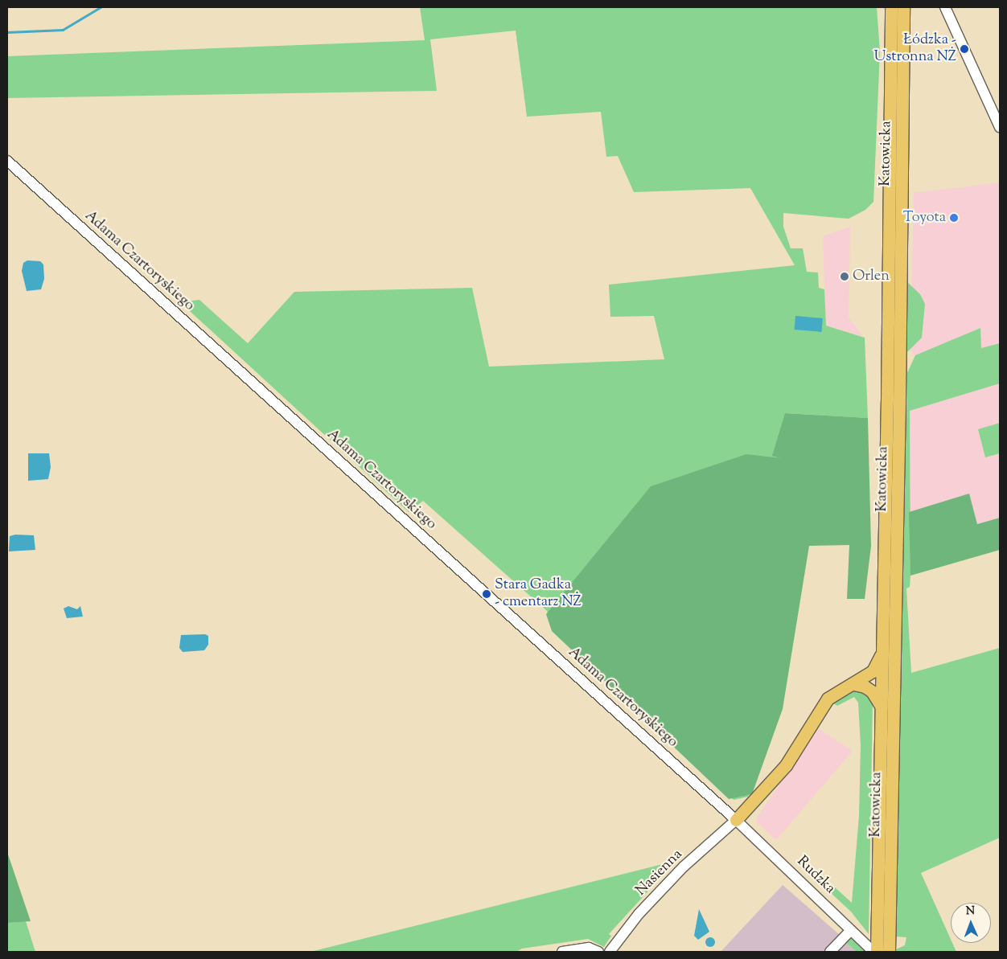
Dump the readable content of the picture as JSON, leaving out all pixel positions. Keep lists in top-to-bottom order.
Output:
{
  "streets": {
    "main road": ["Katowicka"],
    "street": ["Adama Czartoryskiego", "Nasienna", "Rudzka"]
  },
  "crossings": [
    ["Katowicka", "Rudzka"],
    ["Adama Czartoryskiego", "Nasienna"],
    ["Adama Czartoryskiego", "Rudzka"],
    ["Nasienna", "Rudzka"]
  ],
  "places": [
    "Łódzka - Ustronna NŻ",
    "Toyota",
    "Orlen",
    "Stara Gadka - cmentarz NŻ"
  ],
  "north": "top"
}
